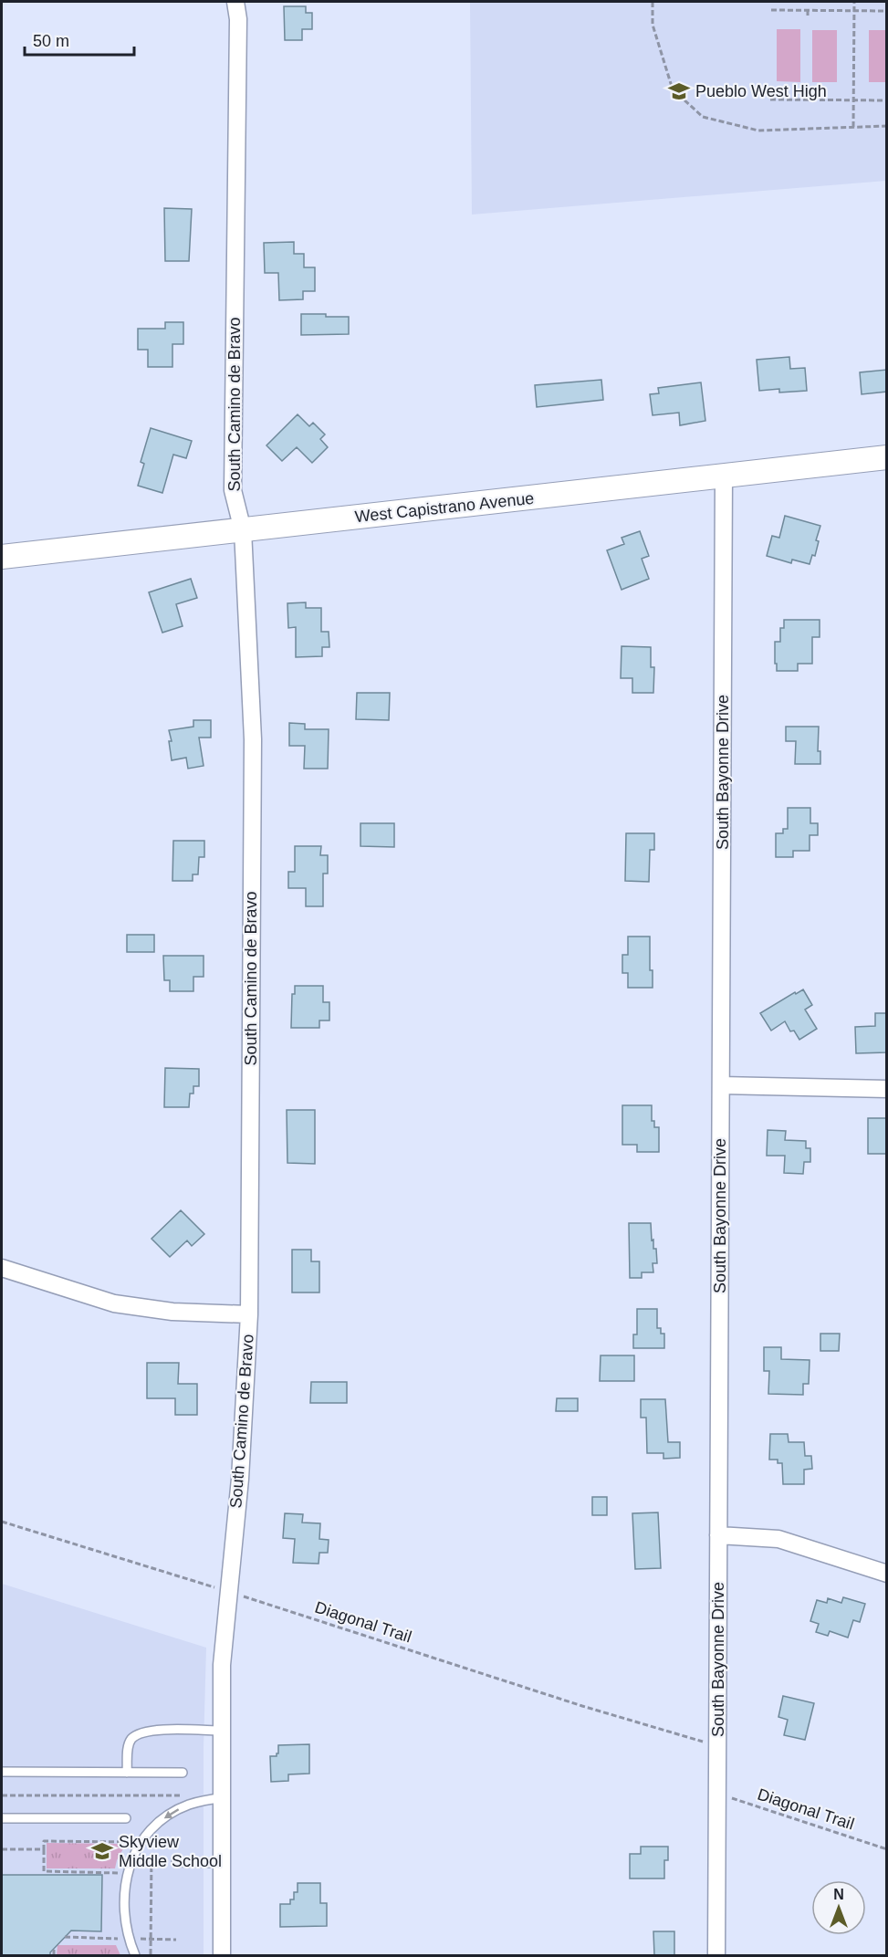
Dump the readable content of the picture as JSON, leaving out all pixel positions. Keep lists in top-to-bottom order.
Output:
{
  "streets": {
    "street": ["South Camino de Bravo", "West Capistrano Avenue", "South Bayonne Drive"],
    "path": ["Diagonal Trail"]
  },
  "crossings": [
    ["South Camino de Bravo", "West Capistrano Avenue"],
    ["South Camino de Bravo", "Diagonal Trail"],
    ["West Capistrano Avenue", "South Bayonne Drive"],
    ["South Bayonne Drive", "Diagonal Trail"]
  ],
  "places": {
    "school or university": ["Pueblo West High", "Skyview Middle School"]
  },
  "scale_bar": "50 m",
  "north": "top"
}
